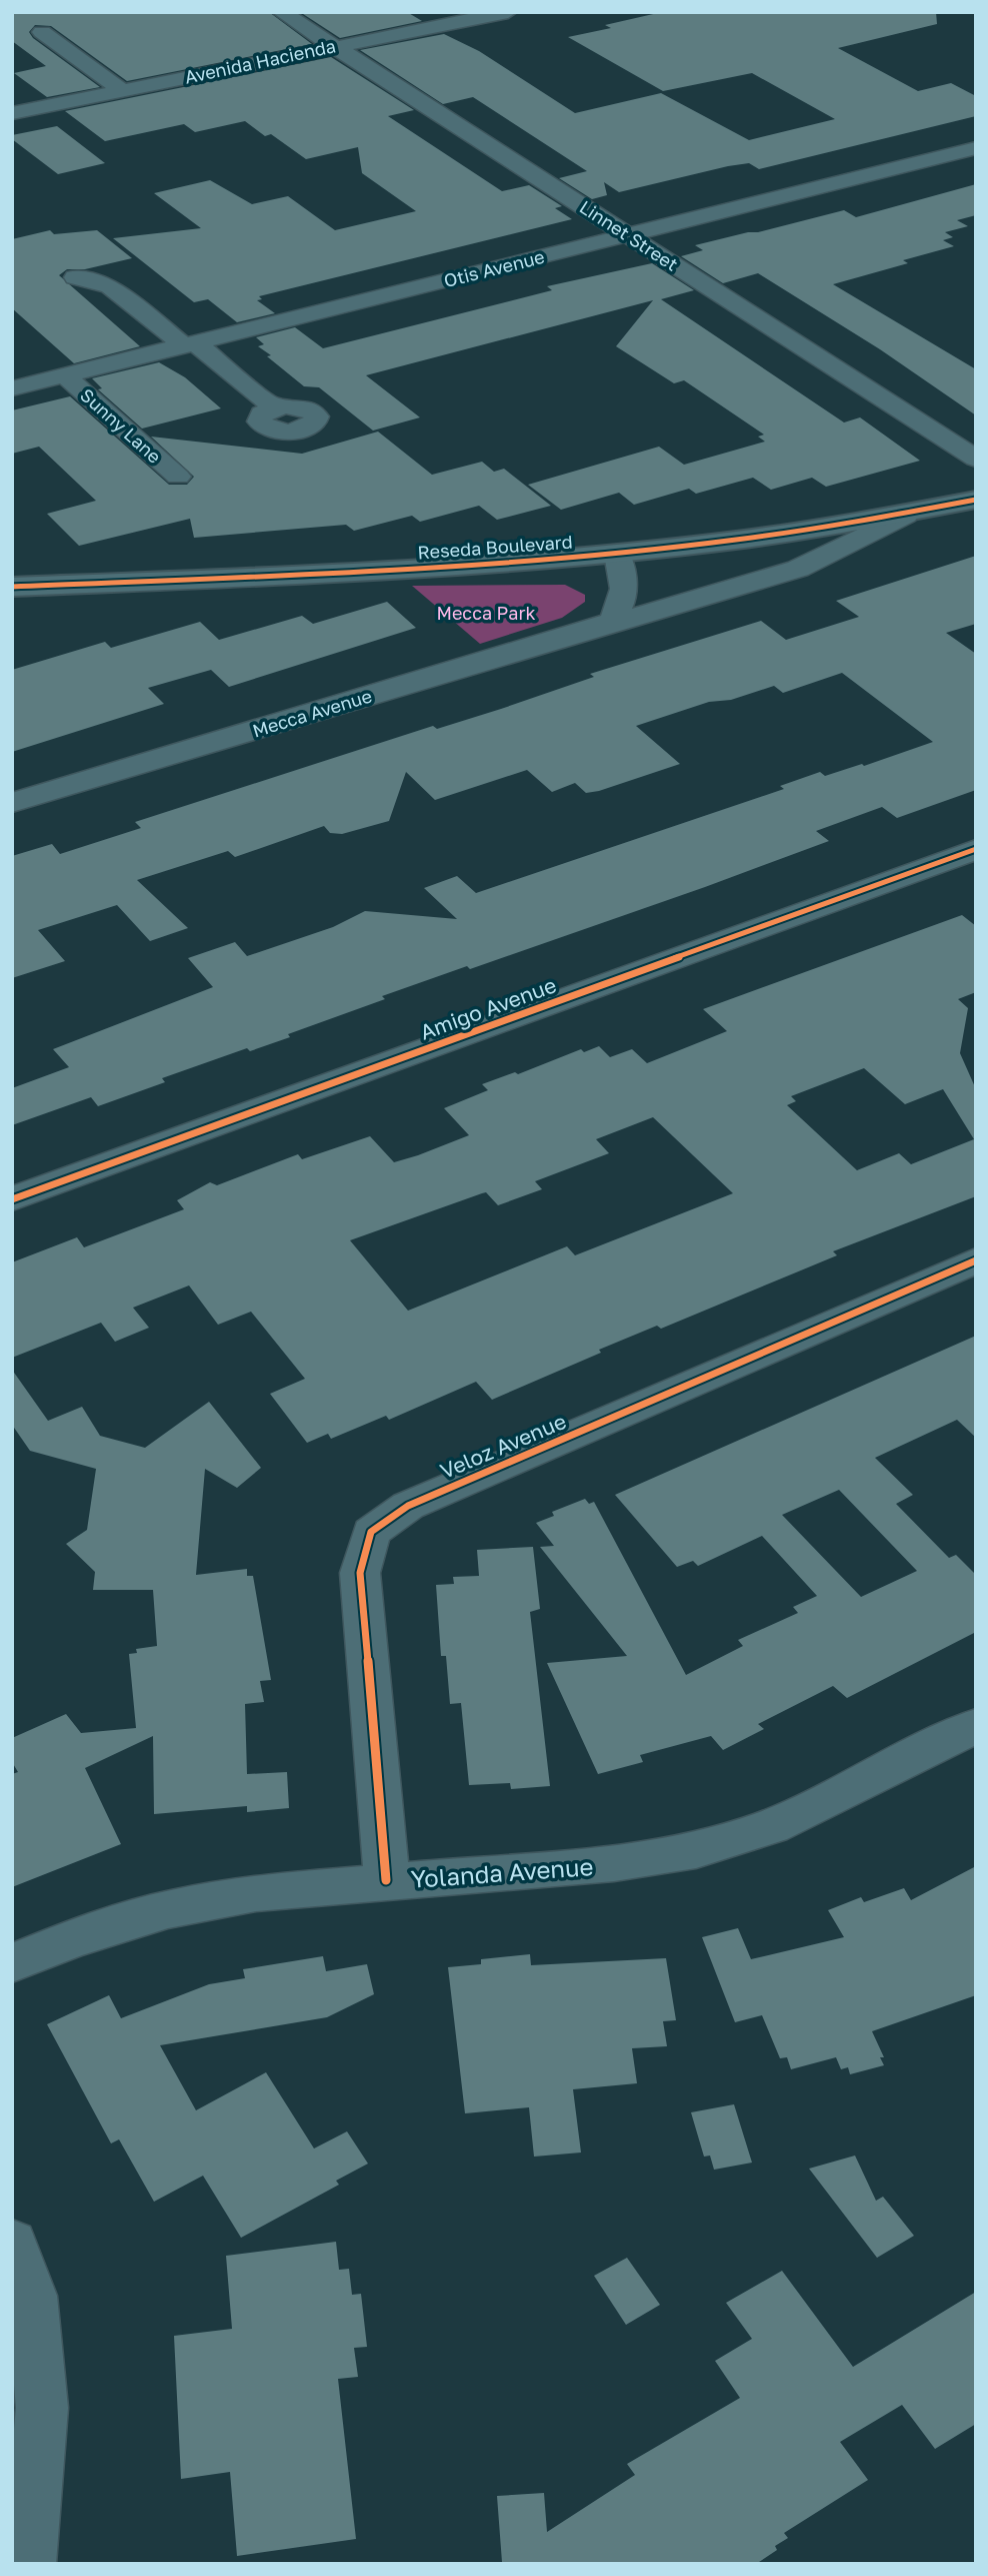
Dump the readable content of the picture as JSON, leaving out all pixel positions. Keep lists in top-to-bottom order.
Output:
{
  "streets": {
    "main road": ["Reseda Boulevard"],
    "street": [
      "Avenida Hacienda",
      "Linnet Street",
      "Otis Avenue",
      "Sunny Lane",
      "Mecca Avenue",
      "Amigo Avenue",
      "Veloz Avenue",
      "Yolanda Avenue"
    ]
  },
  "crossings": [
    ["Avenida Hacienda", "Linnet Street"],
    ["Linnet Street", "Otis Avenue"],
    ["Otis Avenue", "Sunny Lane"],
    ["Reseda Boulevard", "Mecca Avenue"],
    ["Veloz Avenue", "Yolanda Avenue"]
  ],
  "parks": ["Mecca Park"]
}
